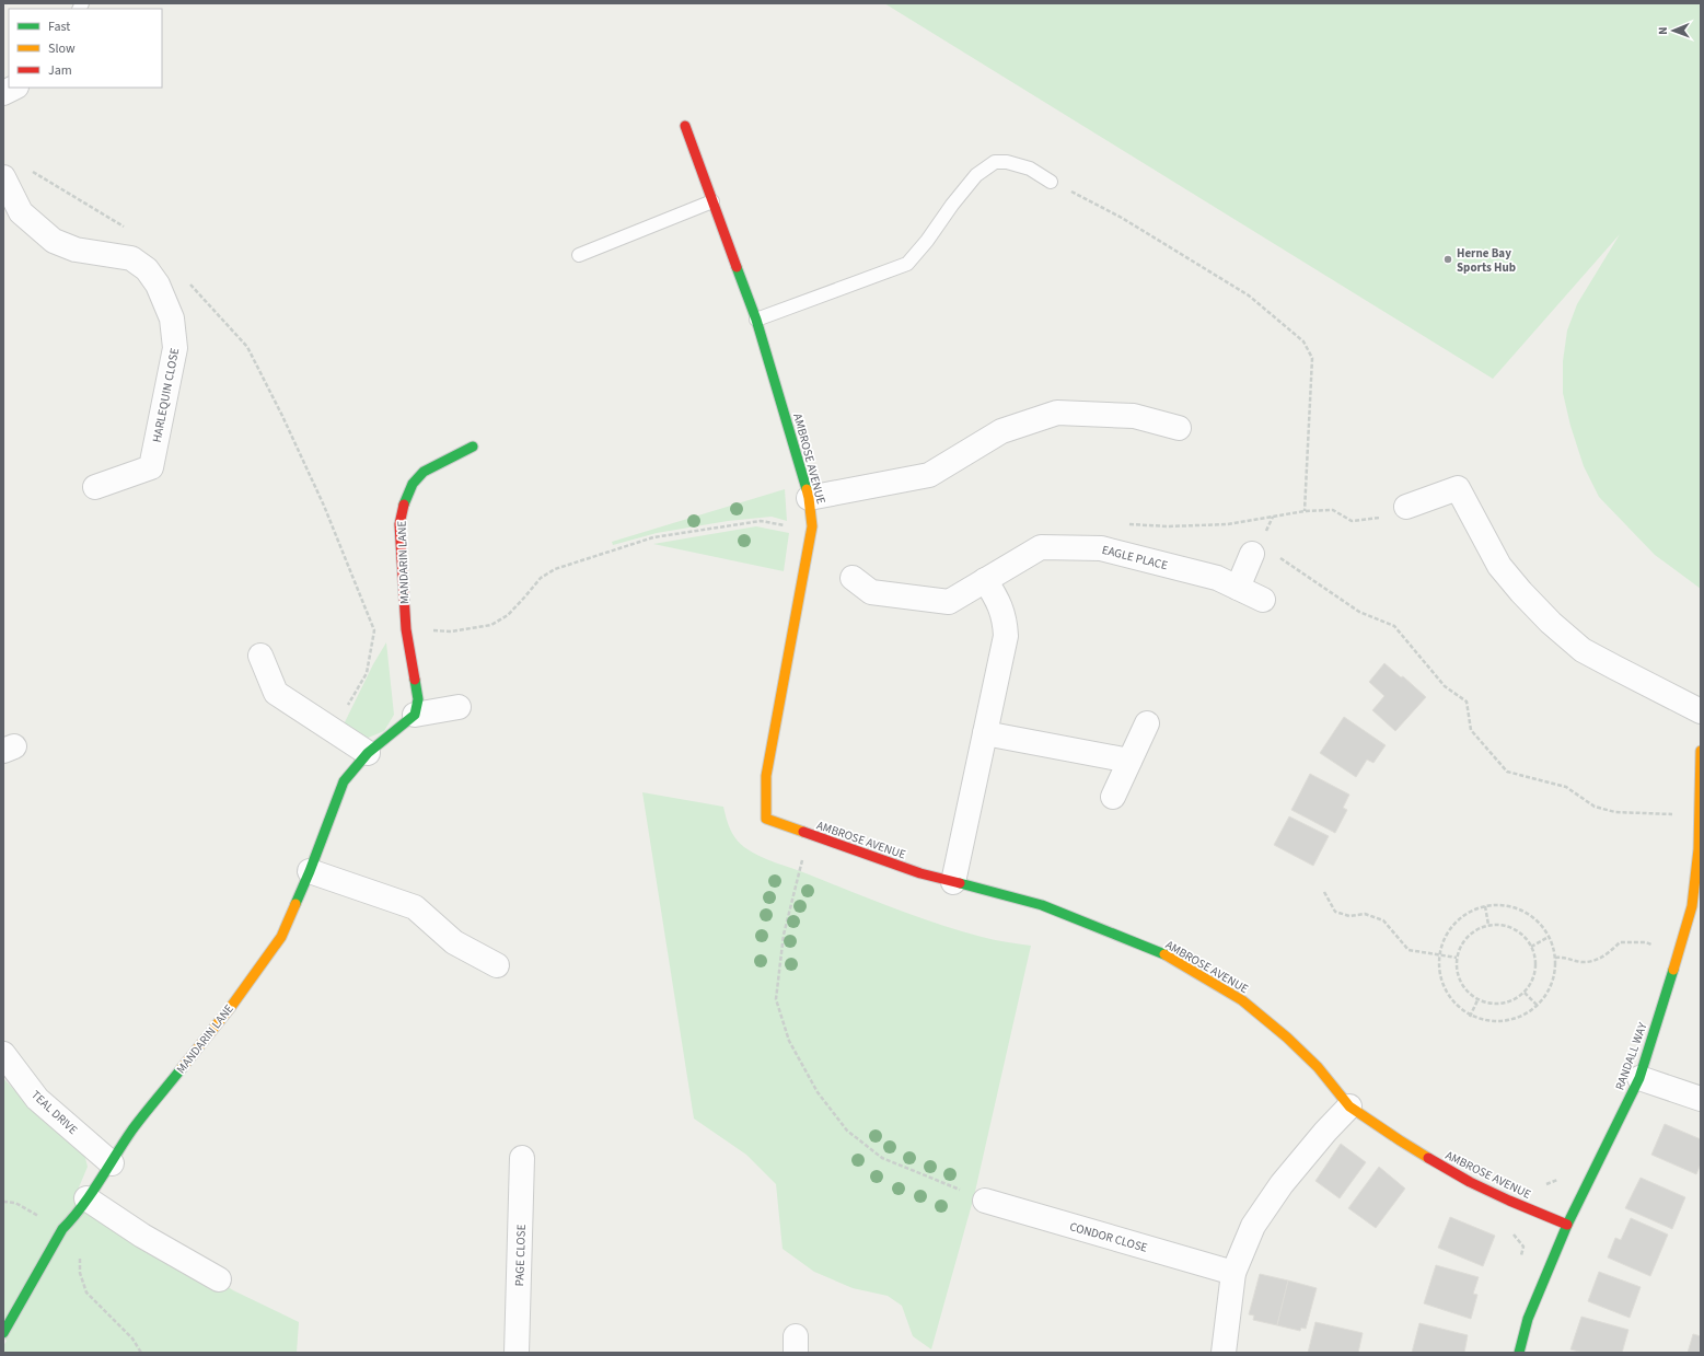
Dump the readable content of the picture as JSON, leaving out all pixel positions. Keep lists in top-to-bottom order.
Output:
{
  "streets": {
    "street": [
      "HARLEQUIN CLOSE",
      "AMBROSE AVENUE",
      "EAGLE PLACE",
      "MANDARIN LANE",
      "RANDALL WAY",
      "TEAL DRIVE",
      "CONDOR CLOSE",
      "PAGE CLOSE"
    ]
  },
  "crossings": [
    ["AMBROSE AVENUE", "RANDALL WAY"],
    ["MANDARIN LANE", "TEAL DRIVE"]
  ],
  "places": ["Herne Bay Sports Hub"],
  "legend": ["Fast", "Slow", "Jam"],
  "north": "left"
}
